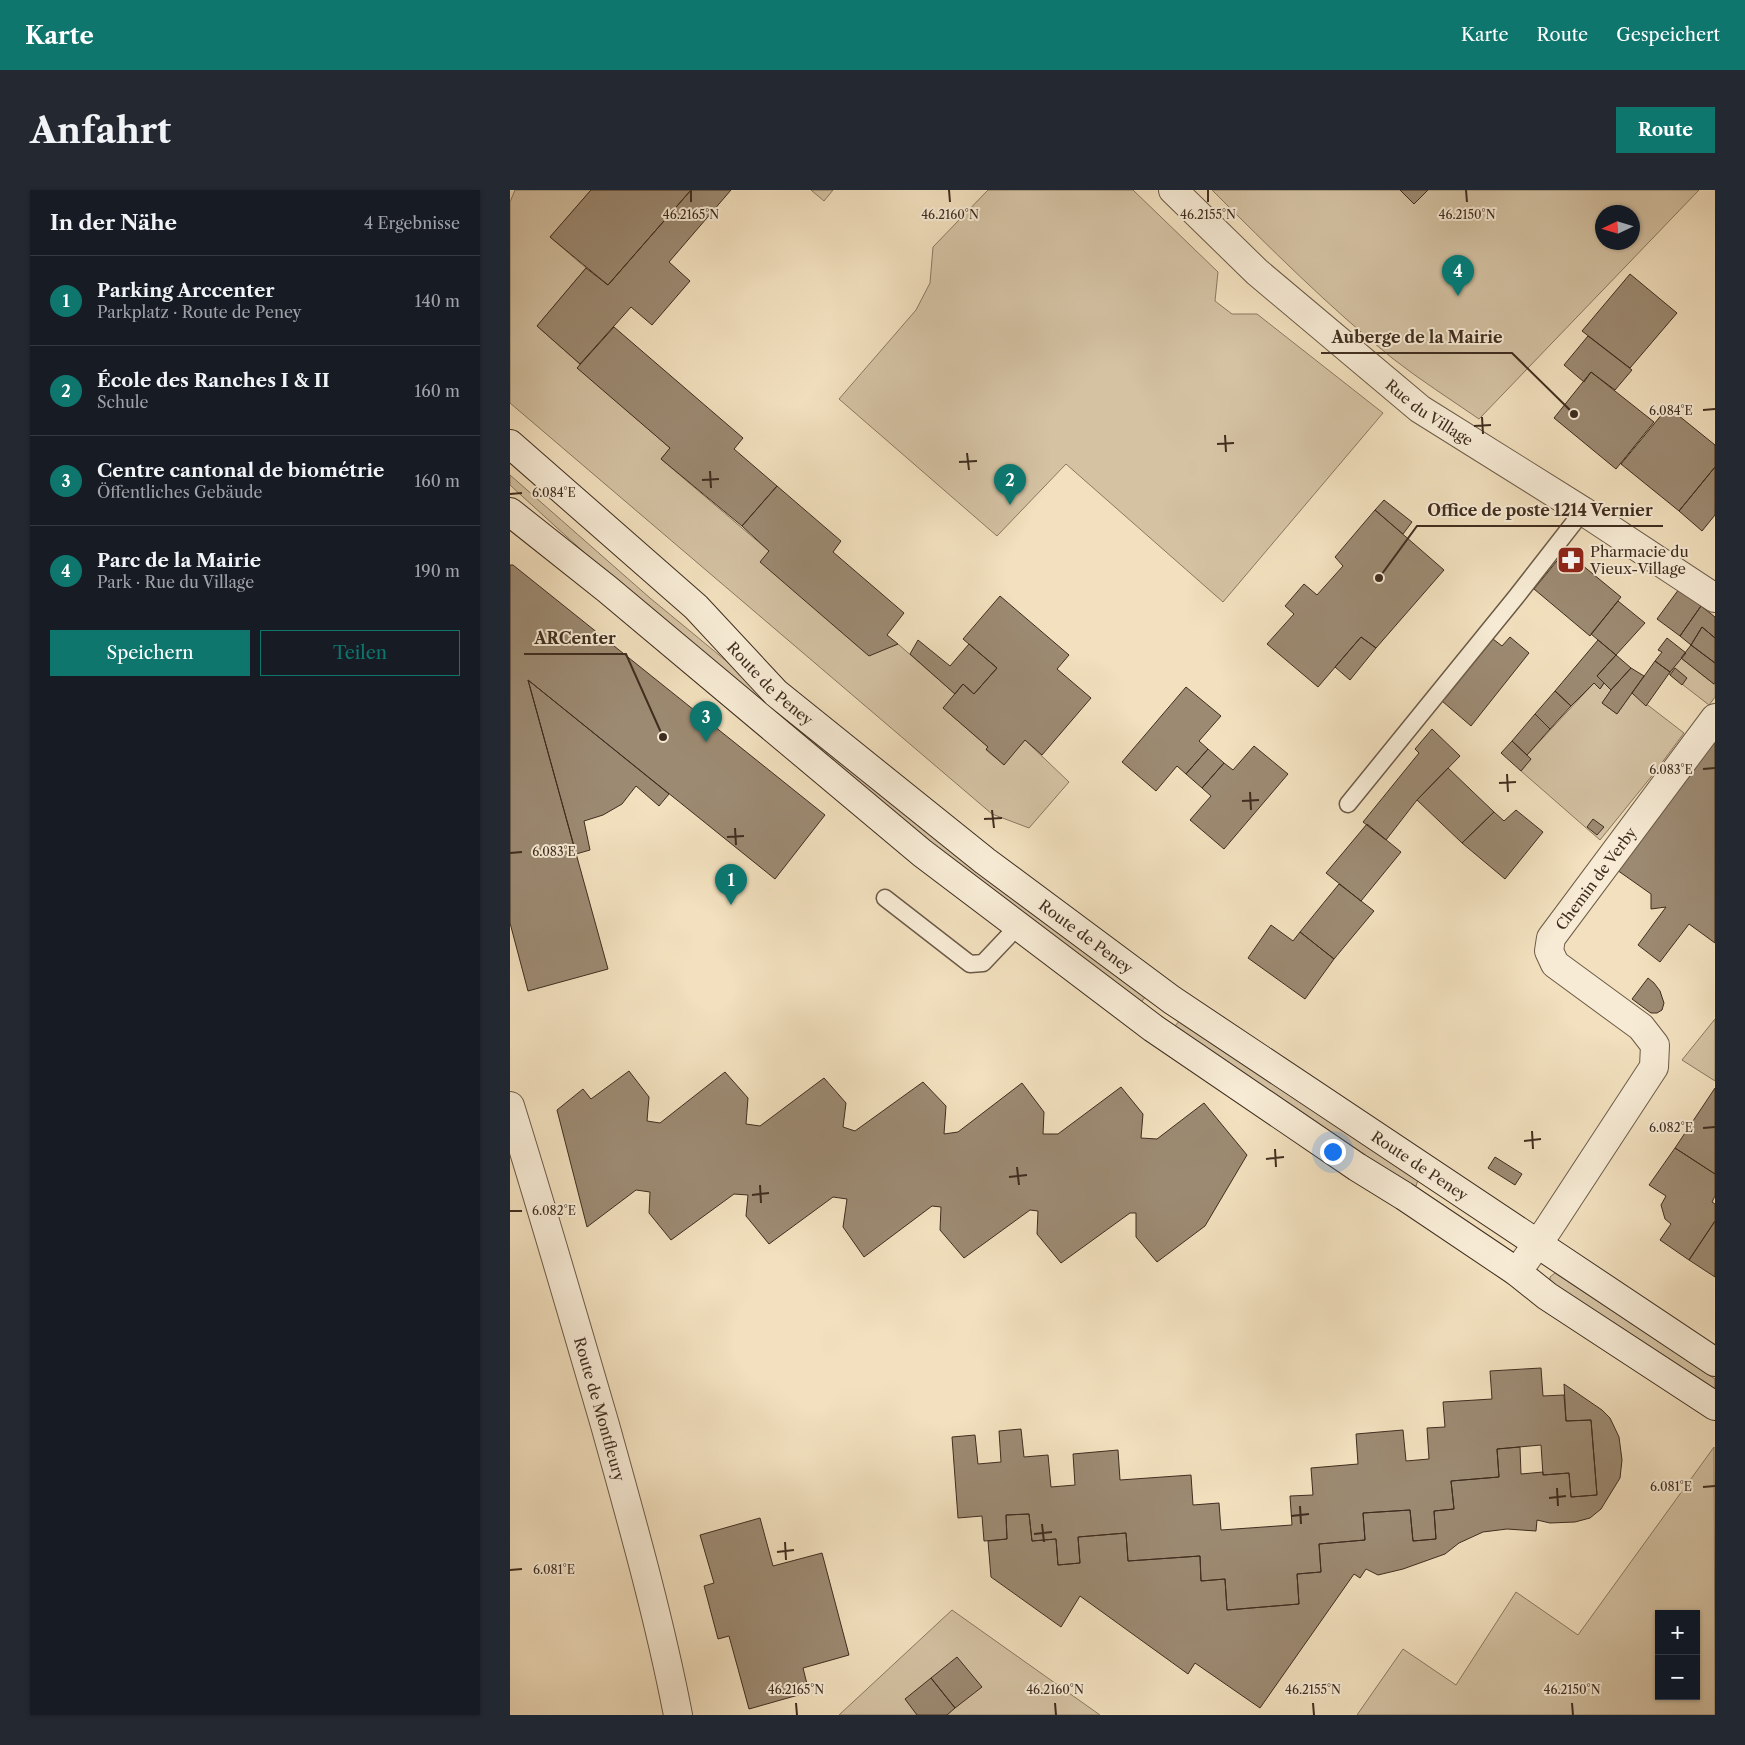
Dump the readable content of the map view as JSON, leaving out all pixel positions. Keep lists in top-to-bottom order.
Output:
{
  "streets": {
    "main road": [
      "Rue du Village",
      "Route de Peney",
      "Chemin de Verby",
      "Route de Montfleury"
    ]
  },
  "crossings": [
    ["Route de Peney", "Chemin de Verby"]
  ],
  "places": {
    "other": ["Auberge de la Mairie", "Office de poste 1214 Vernier", "ARCenter"],
    "pharmacy": ["Pharmacie du Vieux-Village"]
  },
  "north": "left",
  "page": {
    "header": "Karte",
    "nav": ["Karte", "Route", "Gespeichert"],
    "buttons": [
      "Route",
      ["Speichern", "Teilen"]
    ],
    "title": "Anfahrt",
    "heading": ["In der Nähe", "4 Ergebnisse"],
    "list": [
      {
        "mark": "1",
        "name": "Parking Arccenter",
        "note": "Parkplatz · Route de Peney",
        "value": "140 m"
      },
      {
        "mark": "2",
        "name": "École des Ranches I & II",
        "note": "Schule",
        "value": "160 m"
      },
      {
        "mark": "3",
        "name": "Centre cantonal de biométrie",
        "note": "Öffentliches Gebäude",
        "value": "160 m"
      },
      {
        "mark": "4",
        "name": "Parc de la Mairie",
        "note": "Park · Rue du Village",
        "value": "190 m"
      }
    ],
    "pins": [
      "4",
      "2",
      "3",
      "1"
    ],
    "map_buttons": ["+", "−"]
  },
  "coordinates": [
    "46.2165°N",
    "46.2160°N",
    "46.2155°N",
    "46.2150°N",
    "6.084°E",
    "6.083°E",
    "6.082°E",
    "6.081°E"
  ]
}
